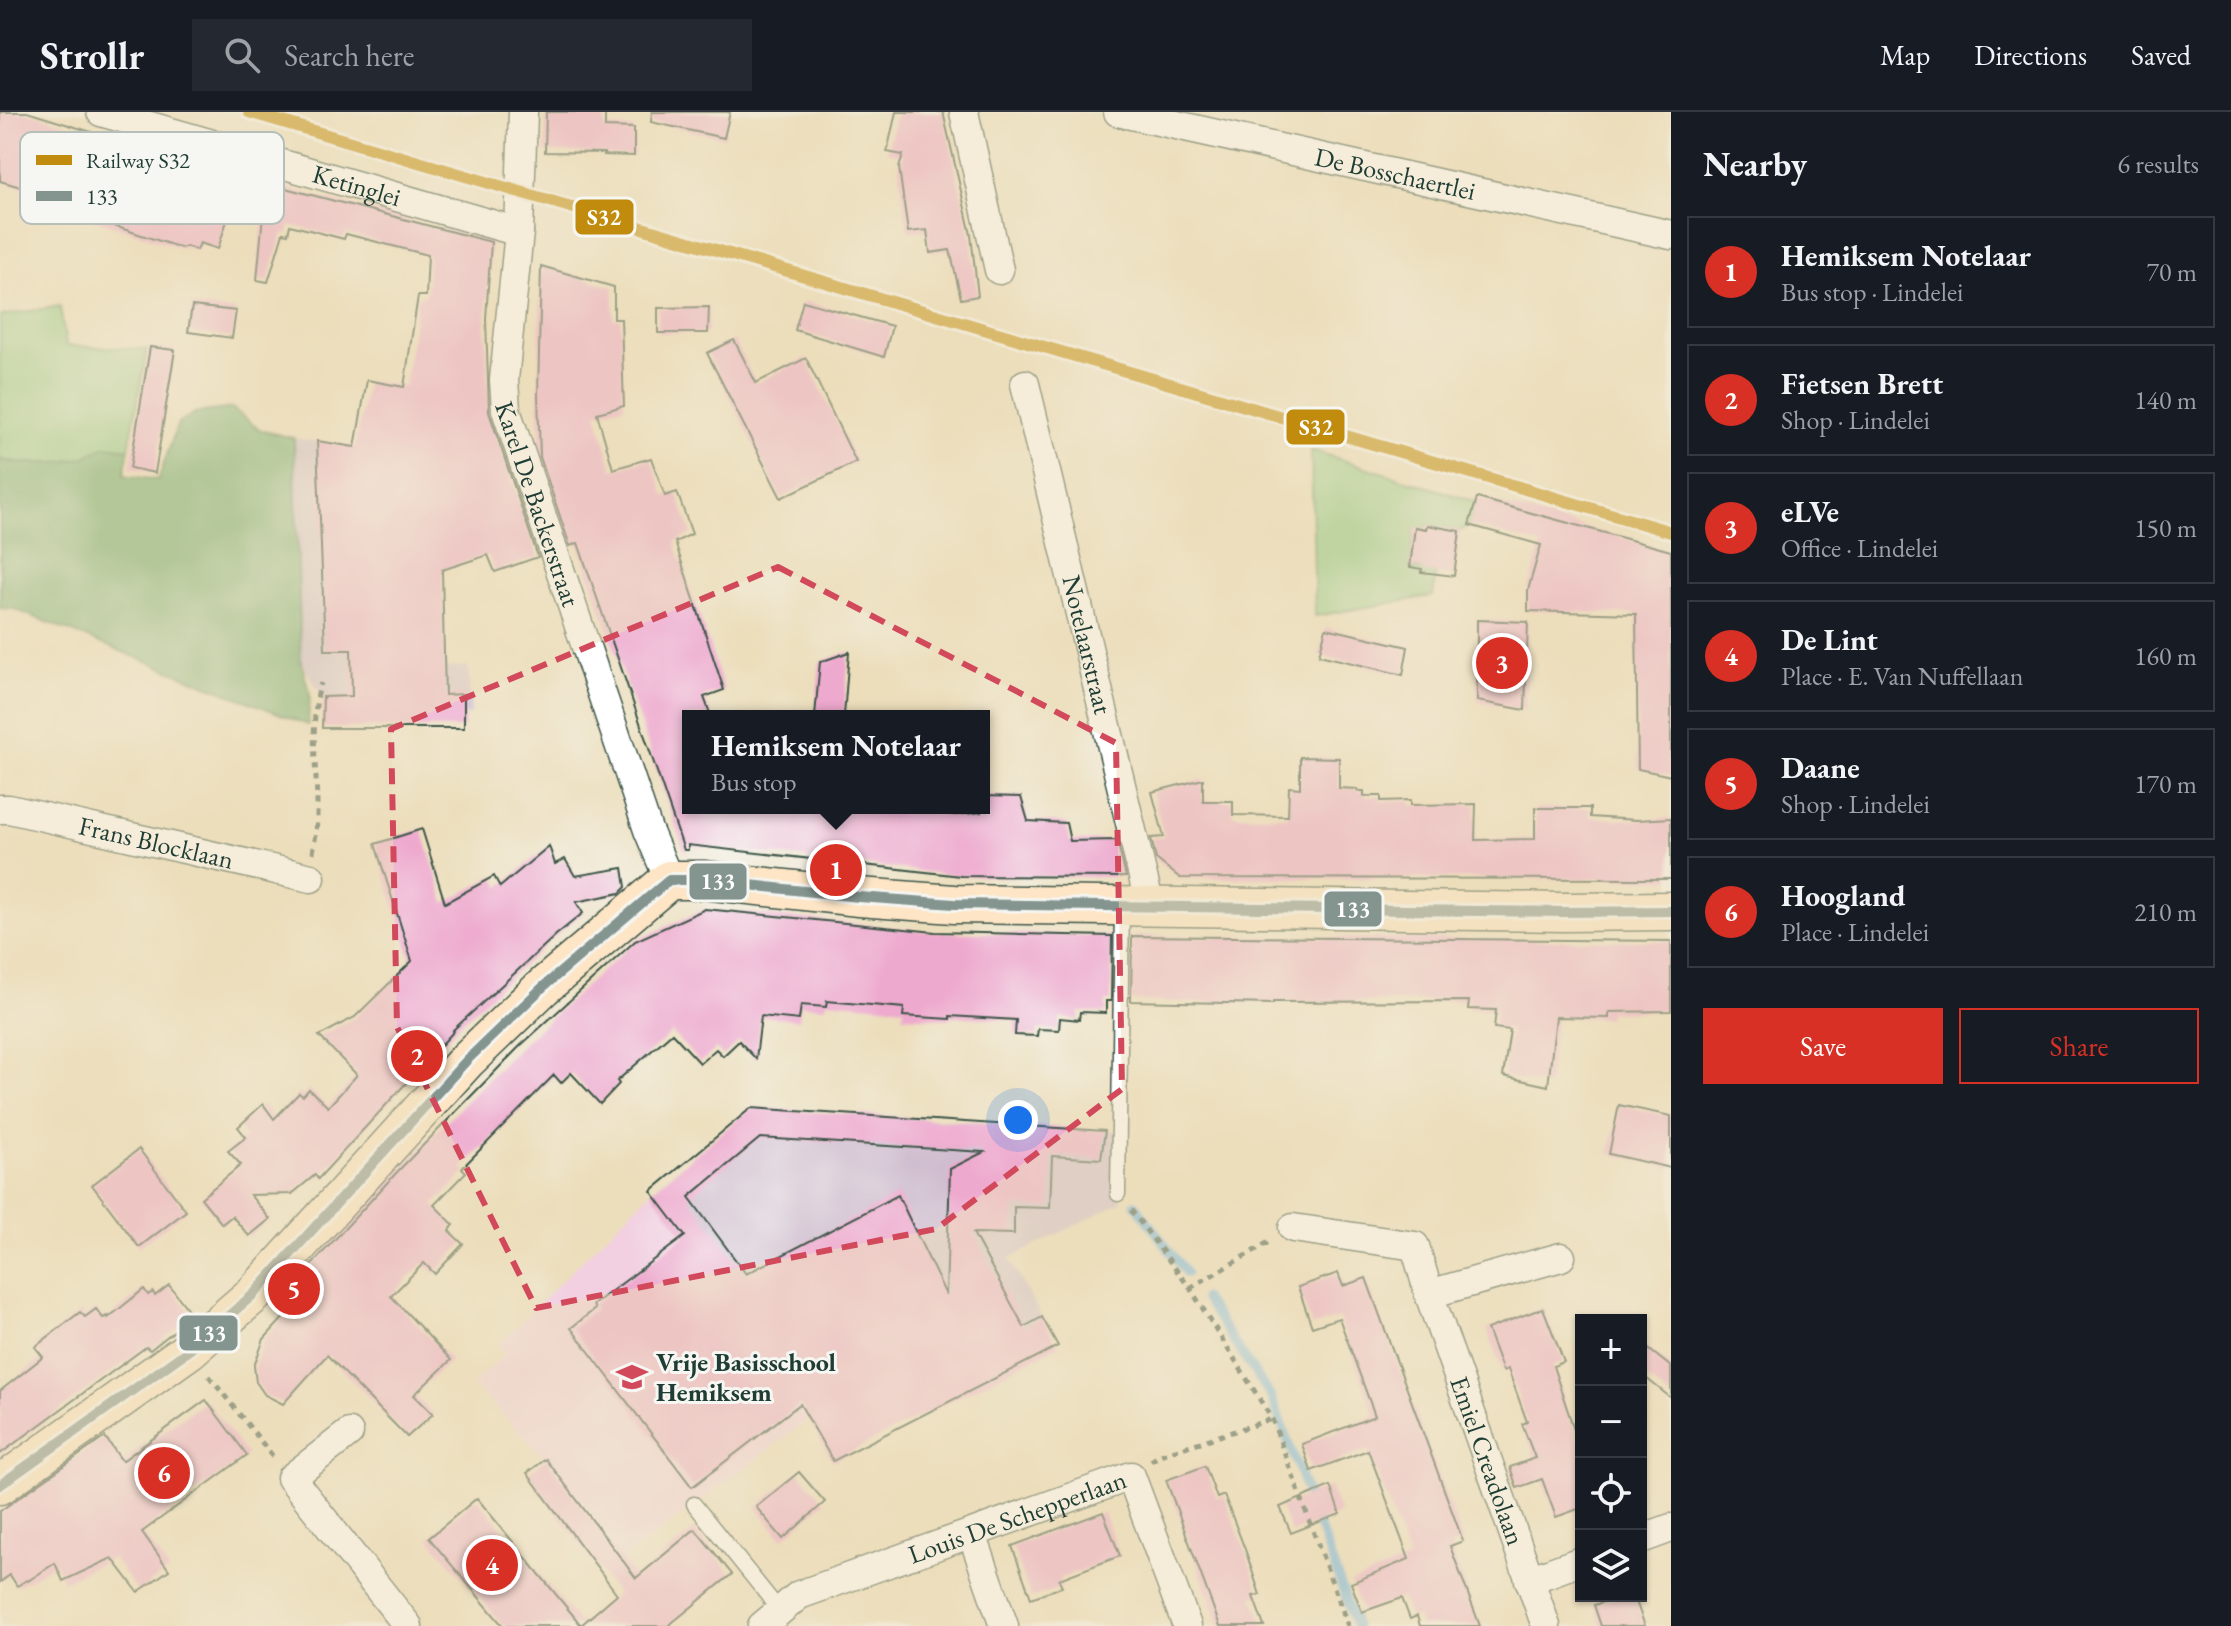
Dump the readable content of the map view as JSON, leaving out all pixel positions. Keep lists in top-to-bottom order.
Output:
{
  "streets": {
    "street": [
      "De Bosschaertlei",
      "Ketinglei",
      "Karel De Backerstraat",
      "Notelaarstraat",
      "Frans Blocklaan",
      "Emiel Creadolaan",
      "Louis De Schepperlaan"
    ]
  },
  "crossings": [
    ["Ketinglei", "Karel De Backerstraat"]
  ],
  "places": {
    "school or university": ["Vrije Basisschool Hemiksem"]
  },
  "lines": ["rail line S32", "transit line 133"],
  "legend": ["Railway S32", "133"],
  "page": {
    "header": "Strollr",
    "search": "Search here",
    "nav": ["Map", "Directions", "Saved"],
    "heading": ["Nearby", "6 results"],
    "list": [
      {
        "mark": "1",
        "name": "Hemiksem Notelaar",
        "note": "Bus stop · Lindelei",
        "value": "70 m"
      },
      {
        "mark": "2",
        "name": "Fietsen Brett",
        "note": "Shop · Lindelei",
        "value": "140 m"
      },
      {
        "mark": "3",
        "name": "eLVe",
        "note": "Office · Lindelei",
        "value": "150 m"
      },
      {
        "mark": "4",
        "name": "De Lint",
        "note": "Place · E. Van Nuffellaan",
        "value": "160 m"
      },
      {
        "mark": "5",
        "name": "Daane",
        "note": "Shop · Lindelei",
        "value": "170 m"
      },
      {
        "mark": "6",
        "name": "Hoogland",
        "note": "Place · Lindelei",
        "value": "210 m"
      }
    ],
    "pins": [
      "3",
      "1",
      "2",
      "5",
      "6",
      "4"
    ],
    "popup": ["Hemiksem Notelaar", "Bus stop"],
    "buttons": ["Save", "Share"],
    "map_buttons": ["+", "−"]
  }
}
